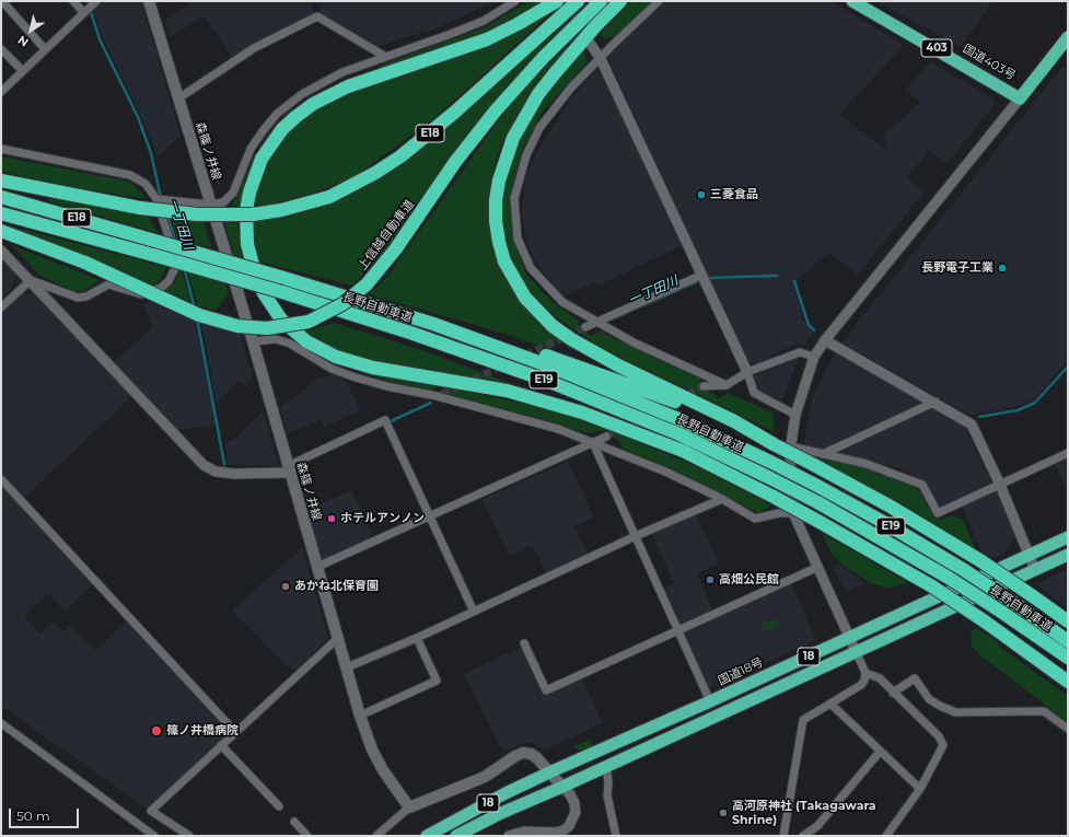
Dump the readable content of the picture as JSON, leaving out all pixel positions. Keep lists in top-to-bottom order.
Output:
{
  "streets": {
    "highway": [
      "403",
      "国道403号",
      "E18",
      "上信越自動車道",
      "長野自動車道",
      "E19",
      "18",
      "国道18号"
    ],
    "main road": ["森篠ノ井線"]
  },
  "crossings": [
    ["E18", "長野自動車道"]
  ],
  "water": ["一丁田川"],
  "places": [
    "三菱食品",
    "長野電子工業",
    "ホテルアンノン",
    "高畑公民館",
    "あかね北保育園",
    "篠ノ井橋病院",
    "高河原神社 (Takagawara Shrine)"
  ],
  "scale_bar": "50 m",
  "north": "bottom left"
}
